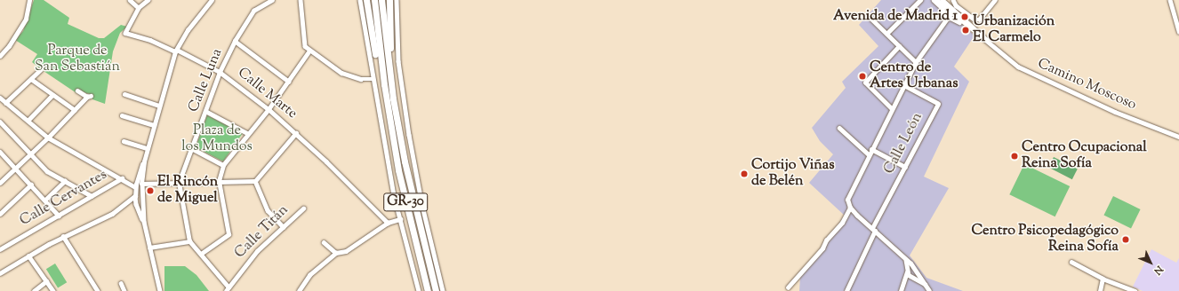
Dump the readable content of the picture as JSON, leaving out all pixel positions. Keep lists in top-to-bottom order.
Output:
{
  "streets": {
    "highway": ["GR-30"],
    "street": [
      "Calle Luna",
      "Camino Moscoso",
      "Calle Marte",
      "Calle León",
      "Calle Cervantes",
      "Calle Titán"
    ]
  },
  "crossings": [
    ["Calle Luna", "Calle Marte"]
  ],
  "parks": ["Parque de San Sebastián", "Plaza de los Mundos"],
  "places": [
    "Avenida de Madrid 1",
    "Urbanización El Carmelo",
    "Centro de Artes Urbanas",
    "Centro Ocupacional Reina Sofía",
    "Cortijo Viñas de Belén",
    "El Rincón de Miguel",
    "Centro Psicopedagógico Reina Sofía"
  ],
  "north": "bottom right"
}
